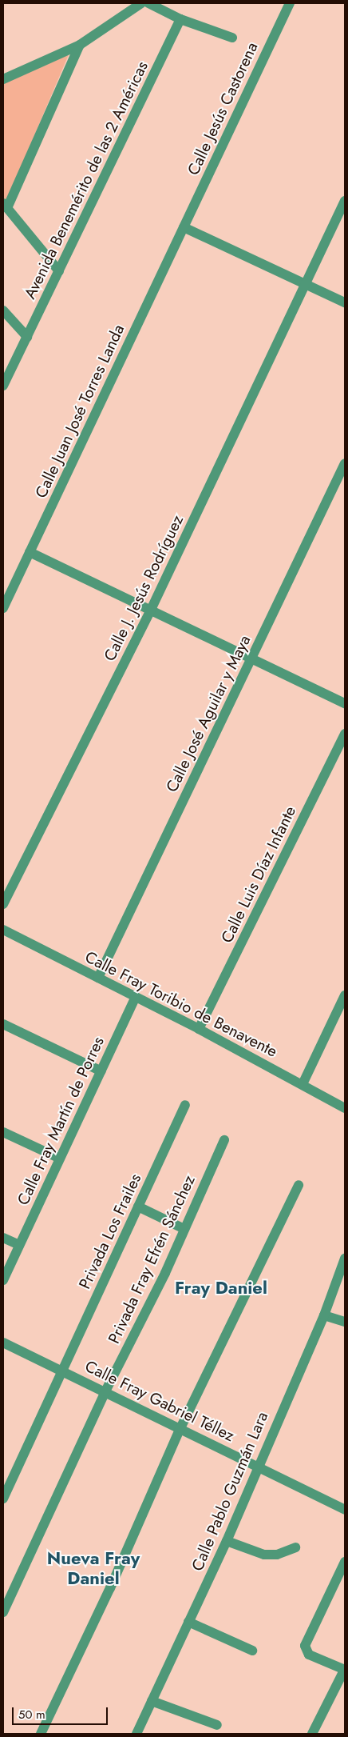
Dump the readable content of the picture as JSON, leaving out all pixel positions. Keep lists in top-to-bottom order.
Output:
{
  "streets": {
    "street": [
      "Calle Jesús Castorena",
      "Avenida Benemérito de las 2 Américas",
      "Calle Juan José Torres Landa",
      "Calle J. Jesús Rodríguez",
      "Calle José Aguilar y Maya",
      "Calle Luis Díaz Infante",
      "Calle Fray Toribio de Benavente",
      "Calle Fray Martín de Porres",
      "Privada Los Frailes",
      "Privada Fray Efrén Sánchez",
      "Calle Fray Gabriel Téllez",
      "Calle Pablo Guzmán Lara"
    ]
  },
  "crossings": [
    ["Calle Jesús Castorena", "Calle Juan José Torres Landa"],
    ["Calle José Aguilar y Maya", "Calle Fray Toribio de Benavente"],
    ["Calle Luis Díaz Infante", "Calle Fray Toribio de Benavente"],
    ["Calle Fray Toribio de Benavente", "Calle Fray Martín de Porres"],
    ["Privada Los Frailes", "Calle Fray Gabriel Téllez"],
    ["Privada Fray Efrén Sánchez", "Calle Fray Gabriel Téllez"],
    ["Calle Fray Gabriel Téllez", "Calle Pablo Guzmán Lara"]
  ],
  "districts": ["Fray Daniel", "Nueva Fray Daniel"],
  "scale_bar": "50 m"
}
